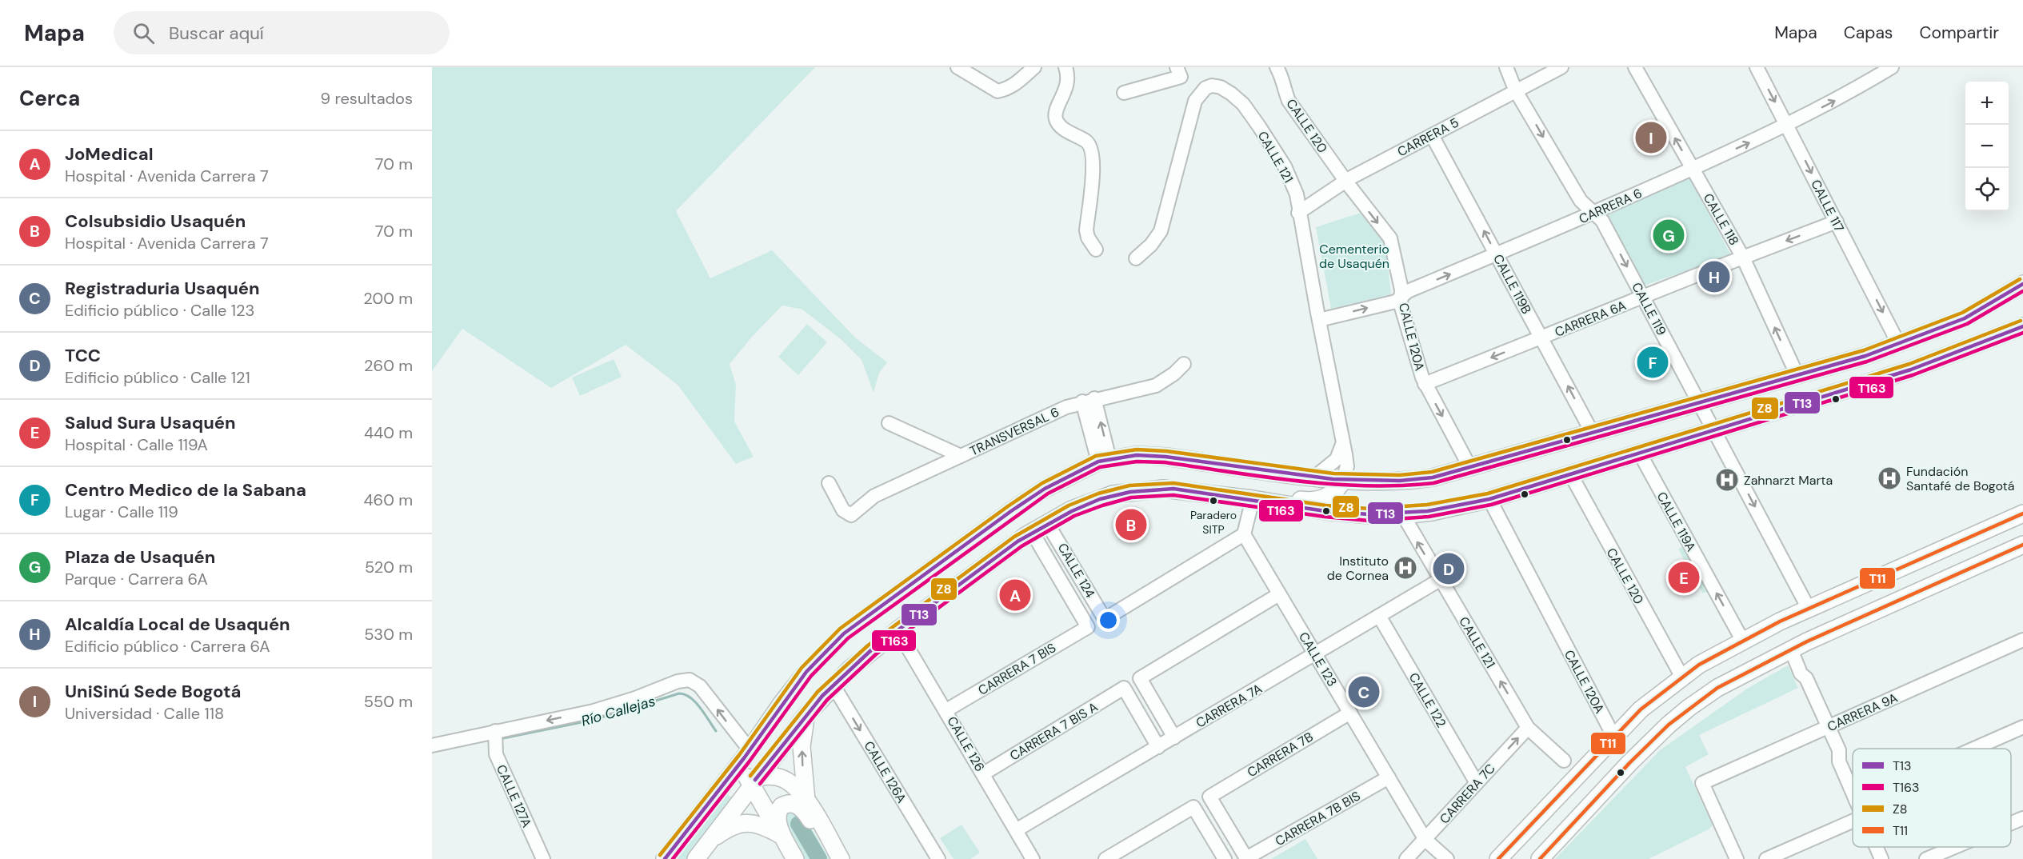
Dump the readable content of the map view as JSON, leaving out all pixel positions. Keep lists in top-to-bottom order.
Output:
{
  "streets": {
    "street": [
      "CALLE 120",
      "CARRERA 5",
      "CALLE 121",
      "CARRERA 6",
      "CALLE 117",
      "CALLE 118",
      "CALLE 119B",
      "CALLE 119",
      "CARRERA 6A",
      "CALLE 120A",
      "TRANSVERSAL 6",
      "CALLE 119A",
      "CALLE 124",
      "CALLE 123",
      "CARRERA 7 BIS",
      "CALLE 122",
      "CARRERA 7A",
      "CARRERA 9A",
      "CARRERA 7 BIS A",
      "CALLE 126",
      "CARRERA 7B",
      "CALLE 126A",
      "CARRERA 7C",
      "CALLE 127A",
      "CARRERA 7B BIS"
    ]
  },
  "crossings": [
    ["CALLE 120", "CARRERA 5"],
    ["CALLE 120", "CALLE 120A"],
    ["CARRERA 5", "CALLE 121"],
    ["CARRERA 5", "CALLE 119B"],
    ["CARRERA 5", "CALLE 119"],
    ["CARRERA 5", "CALLE 120A"],
    ["CALLE 121", "CARRERA 6"],
    ["CALLE 121", "CARRERA 7A"],
    ["CALLE 121", "CARRERA 7C"],
    ["CARRERA 6", "CALLE 117"],
    ["CARRERA 6", "CALLE 118"],
    ["CARRERA 6", "CALLE 119B"],
    ["CARRERA 6", "CALLE 119"],
    ["CARRERA 6", "CALLE 120A"],
    ["CALLE 117", "CARRERA 6A"],
    ["CALLE 118", "CARRERA 6A"],
    ["CALLE 119B", "CARRERA 6A"],
    ["CALLE 119", "CARRERA 6A"],
    ["CARRERA 6A", "CALLE 120A"],
    ["CALLE 124", "CALLE 123"],
    ["CALLE 124", "CARRERA 7 BIS"],
    ["CALLE 123", "CARRERA 7A"],
    ["CALLE 123", "CARRERA 7B"],
    ["CALLE 123", "CARRERA 7C"],
    ["CALLE 123", "CARRERA 7B BIS"],
    ["CARRERA 7 BIS", "CALLE 126"],
    ["CALLE 122", "CARRERA 7A"],
    ["CALLE 122", "CARRERA 7C"],
    ["CARRERA 7A", "CARRERA 7 BIS A"],
    ["CARRERA 7A", "CALLE 126"],
    ["CARRERA 7 BIS A", "CALLE 126"],
    ["CARRERA 7B", "CARRERA 7B BIS"]
  ],
  "one_way": [
    "CARRERA 6",
    "CALLE 117",
    "CALLE 118",
    "CALLE 119B",
    "CALLE 119",
    "CARRERA 6A",
    "CALLE 120A",
    "CALLE 119A",
    "CALLE 126A",
    "CARRERA 7C"
  ],
  "water": ["Río Callejas"],
  "parks": ["Cementerio de Usaquén"],
  "places": {
    "hospital": ["Fundación Santafé de Bogotá", "Zahnarzt Marta", "Instituto de Cornea"],
    "other": ["Paradero SITP"]
  },
  "lines": [
    "transit line Z8",
    "transit line T13",
    "transit line T163",
    "transit line T11"
  ],
  "legend": [
    "T13",
    "T163",
    "Z8",
    "T11"
  ],
  "page": {
    "header": "Mapa",
    "search": "Buscar aquí",
    "nav": ["Mapa", "Capas", "Compartir"],
    "heading": ["Cerca", "9 resultados"],
    "map_buttons": ["+", "−"],
    "pins": [
      "I",
      "G",
      "H",
      "F",
      "B",
      "D",
      "E",
      "A",
      "C"
    ],
    "list": [
      {
        "mark": "A",
        "name": "JoMedical",
        "note": "Hospital · Avenida Carrera 7",
        "value": "70 m"
      },
      {
        "mark": "B",
        "name": "Colsubsidio Usaquén",
        "note": "Hospital · Avenida Carrera 7",
        "value": "70 m"
      },
      {
        "mark": "C",
        "name": "Registraduria Usaquén",
        "note": "Edificio público · Calle 123",
        "value": "200 m"
      },
      {
        "mark": "D",
        "name": "TCC",
        "note": "Edificio público · Calle 121",
        "value": "260 m"
      },
      {
        "mark": "E",
        "name": "Salud Sura Usaquén",
        "note": "Hospital · Calle 119A",
        "value": "440 m"
      },
      {
        "mark": "F",
        "name": "Centro Medico de la Sabana",
        "note": "Lugar · Calle 119",
        "value": "460 m"
      },
      {
        "mark": "G",
        "name": "Plaza de Usaquén",
        "note": "Parque · Carrera 6A",
        "value": "520 m"
      },
      {
        "mark": "H",
        "name": "Alcaldía Local de Usaquén",
        "note": "Edificio público · Carrera 6A",
        "value": "530 m"
      },
      {
        "mark": "I",
        "name": "UniSinú Sede Bogotá",
        "note": "Universidad · Calle 118",
        "value": "550 m"
      }
    ]
  }
}
